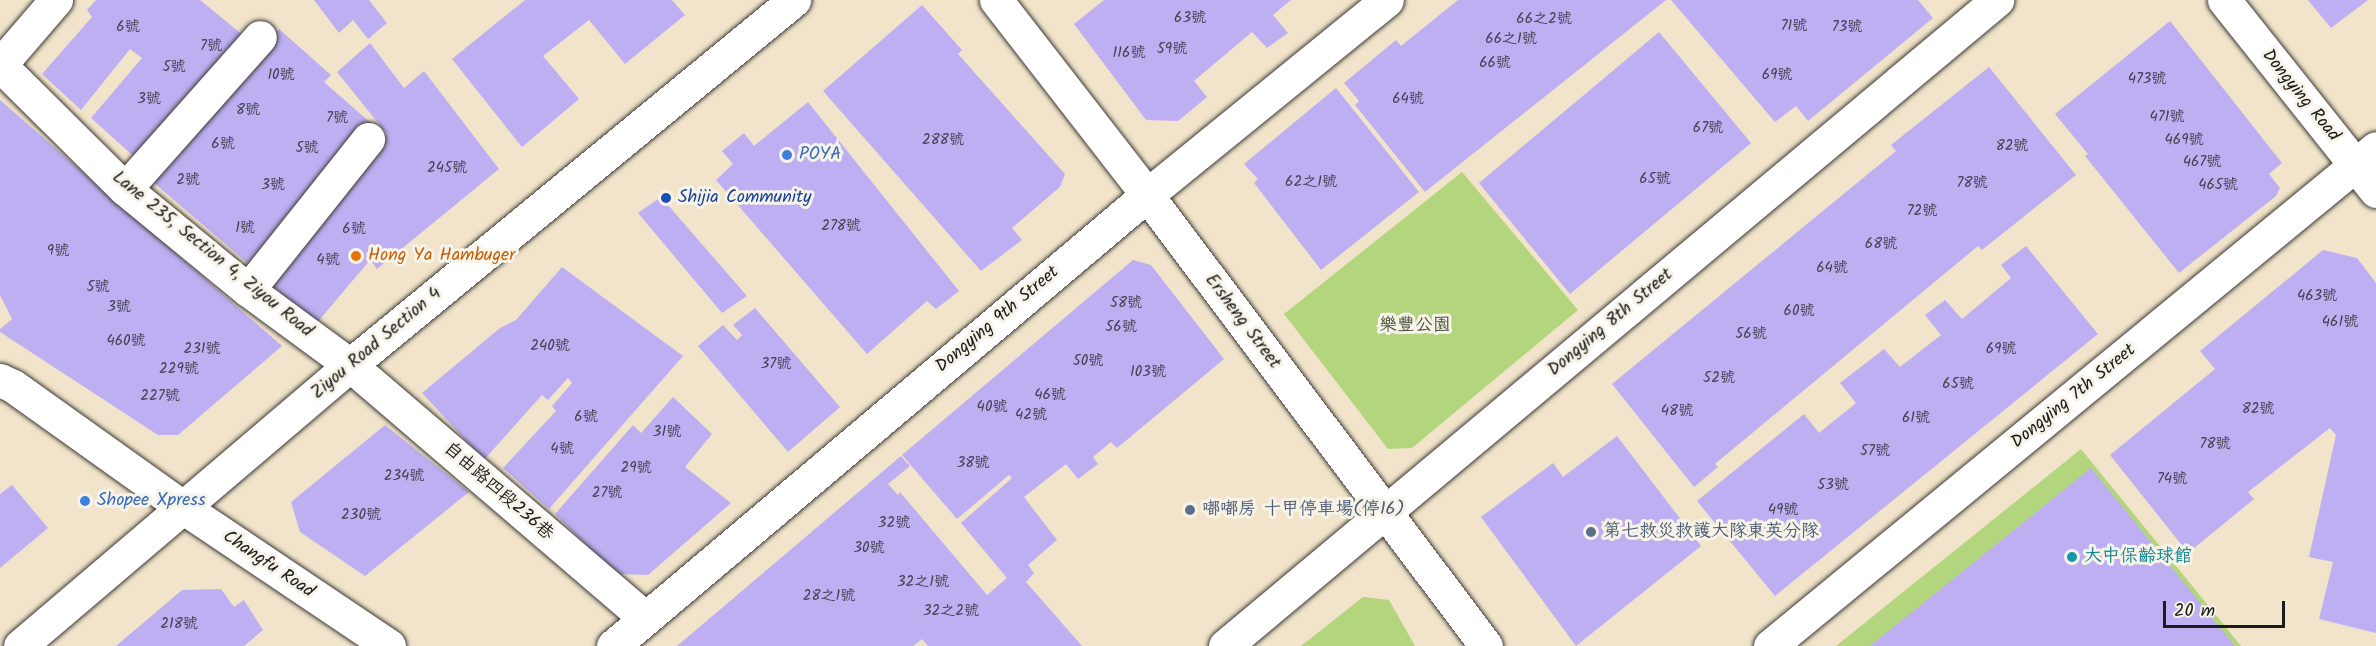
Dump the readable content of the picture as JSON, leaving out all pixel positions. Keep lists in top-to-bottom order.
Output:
{
  "streets": {
    "street": [
      "Dongying Road",
      "Lane 235, Section 4, Ziyou Road",
      "Dongying 9th Street",
      "Ersheng Street",
      "Dongying 8th Street",
      "Ziyou Road Section 4",
      "Dongying 7th Street",
      "自由路四段236巷",
      "Changfu Road"
    ]
  },
  "crossings": [
    ["Dongying Road", "Dongying 7th Street"],
    ["Lane 235, Section 4, Ziyou Road", "Ziyou Road Section 4"],
    ["Lane 235, Section 4, Ziyou Road", "自由路四段236巷"],
    ["Dongying 9th Street", "Ersheng Street"],
    ["Dongying 9th Street", "自由路四段236巷"],
    ["Ersheng Street", "Dongying 8th Street"],
    ["Ziyou Road Section 4", "自由路四段236巷"],
    ["Ziyou Road Section 4", "Changfu Road"]
  ],
  "parks": ["樂豐公園"],
  "places": [
    "POYA",
    "Shijia Community",
    "Hong Ya Hambuger",
    "Shopee Xpress",
    "嘟嘟房 十甲停車場(停16)",
    "第七救災救護大隊東英分隊",
    "大中保齡球館"
  ],
  "house_numbers": [
    "63號",
    "66之2號",
    "71號",
    "6號",
    "73號",
    "66之1號",
    "7號",
    "59號",
    "116號",
    "66號",
    "5號",
    "10號",
    "69號",
    "473號",
    "3號",
    "64號",
    "8號",
    "471號",
    "7號",
    "67號",
    "288號",
    "469號",
    "6號",
    "82號",
    "5號",
    "467號",
    "245號",
    "65號",
    "2號",
    "62之1號",
    "78號",
    "3號",
    "465號",
    "72號",
    "278號",
    "1號",
    "6號",
    "68號",
    "9號",
    "4號",
    "64號",
    "5號",
    "463號",
    "58號",
    "3號",
    "60號",
    "461號",
    "56號",
    "56號",
    "460號",
    "240號",
    "231號",
    "69號",
    "50號",
    "37號",
    "229號",
    "103號",
    "52號",
    "65號",
    "46號",
    "227號",
    "40號",
    "82號",
    "48號",
    "42號",
    "6號",
    "61號",
    "31號",
    "78號",
    "4號",
    "57號",
    "38號",
    "29號",
    "234號",
    "74號",
    "53號",
    "27號",
    "49號",
    "230號",
    "32號",
    "30號",
    "32之1號",
    "28之1號",
    "32之2號",
    "218號"
  ],
  "scale_bar": "20 m"
}
